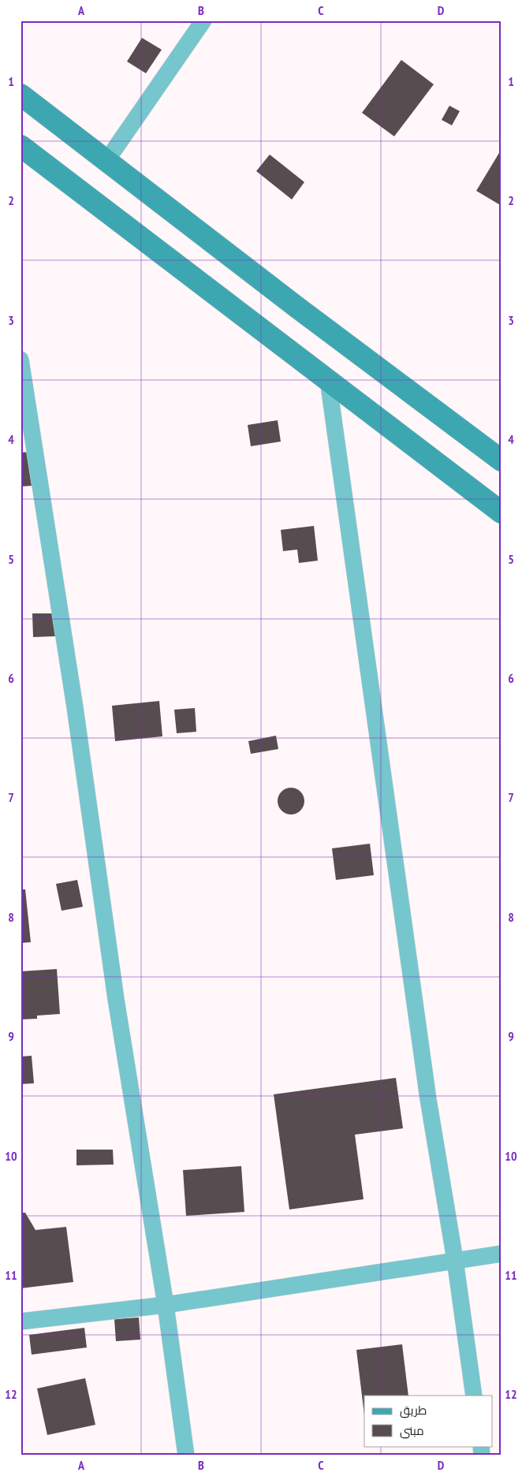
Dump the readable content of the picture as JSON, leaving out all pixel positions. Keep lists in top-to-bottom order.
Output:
{
  "legend": ["طريق", "مبنى"],
  "grid": {
    "columns": [
      "A",
      "B",
      "C",
      "D"
    ],
    "rows": [
      "1",
      "2",
      "3",
      "4",
      "5",
      "6",
      "7",
      "8",
      "9",
      "10",
      "11",
      "12"
    ]
  }
}
